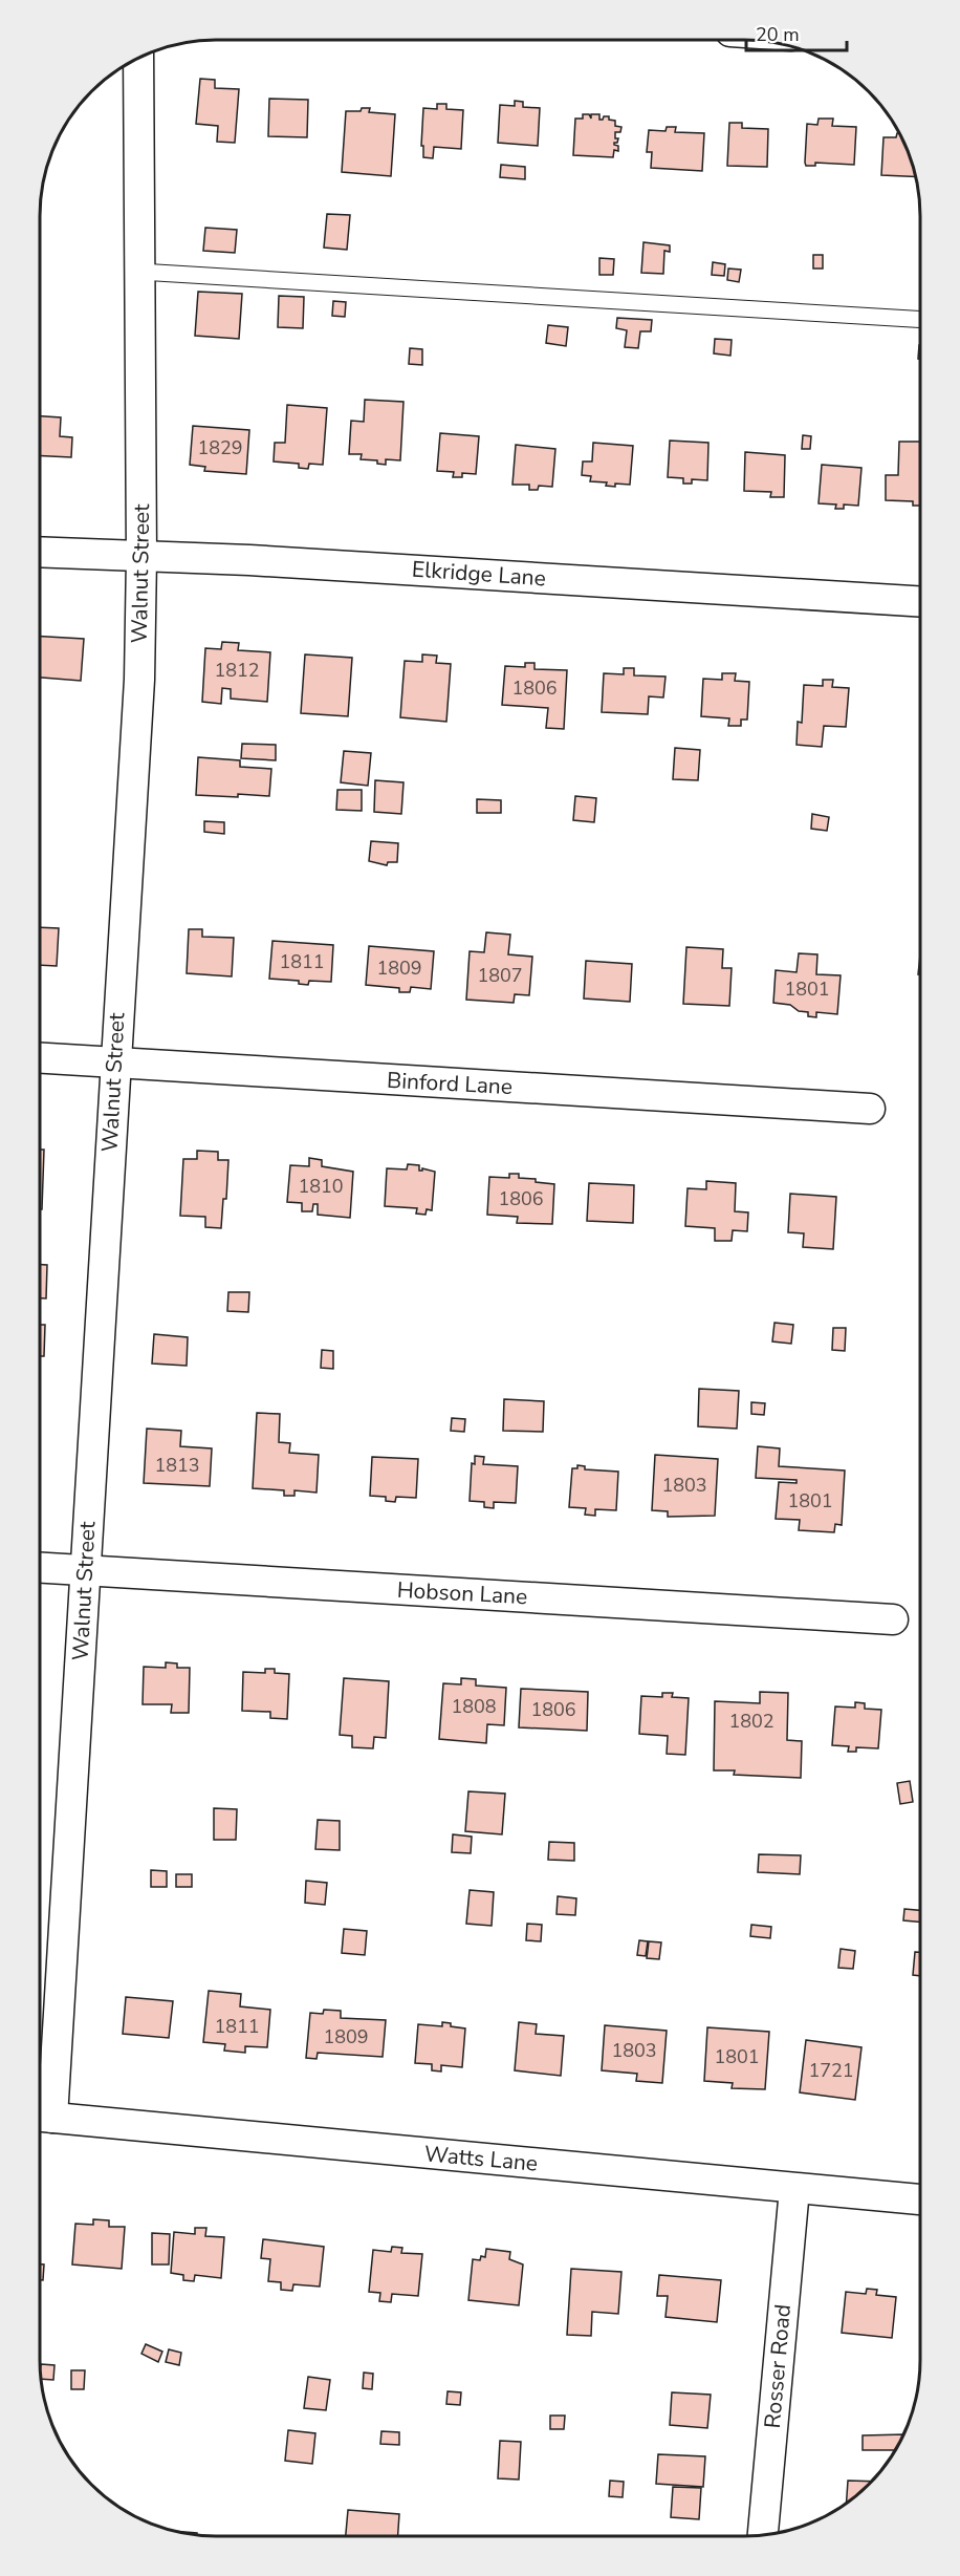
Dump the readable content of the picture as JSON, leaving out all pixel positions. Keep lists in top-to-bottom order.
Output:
{
  "streets": {
    "street": [
      "Walnut Street",
      "Elkridge Lane",
      "Binford Lane",
      "Hobson Lane",
      "Watts Lane",
      "Rosser Road"
    ]
  },
  "crossings": [
    ["Walnut Street", "Elkridge Lane"],
    ["Walnut Street", "Binford Lane"],
    ["Walnut Street", "Hobson Lane"],
    ["Walnut Street", "Watts Lane"],
    ["Watts Lane", "Rosser Road"]
  ],
  "house_numbers": [
    "1829",
    "1812",
    "1806",
    "1811",
    "1809",
    "1807",
    "1801",
    "1810",
    "1806",
    "1813",
    "1803",
    "1801",
    "1808",
    "1806",
    "1802",
    "1811",
    "1809",
    "1803",
    "1801",
    "1721"
  ],
  "scale_bar": "20 m"
}
